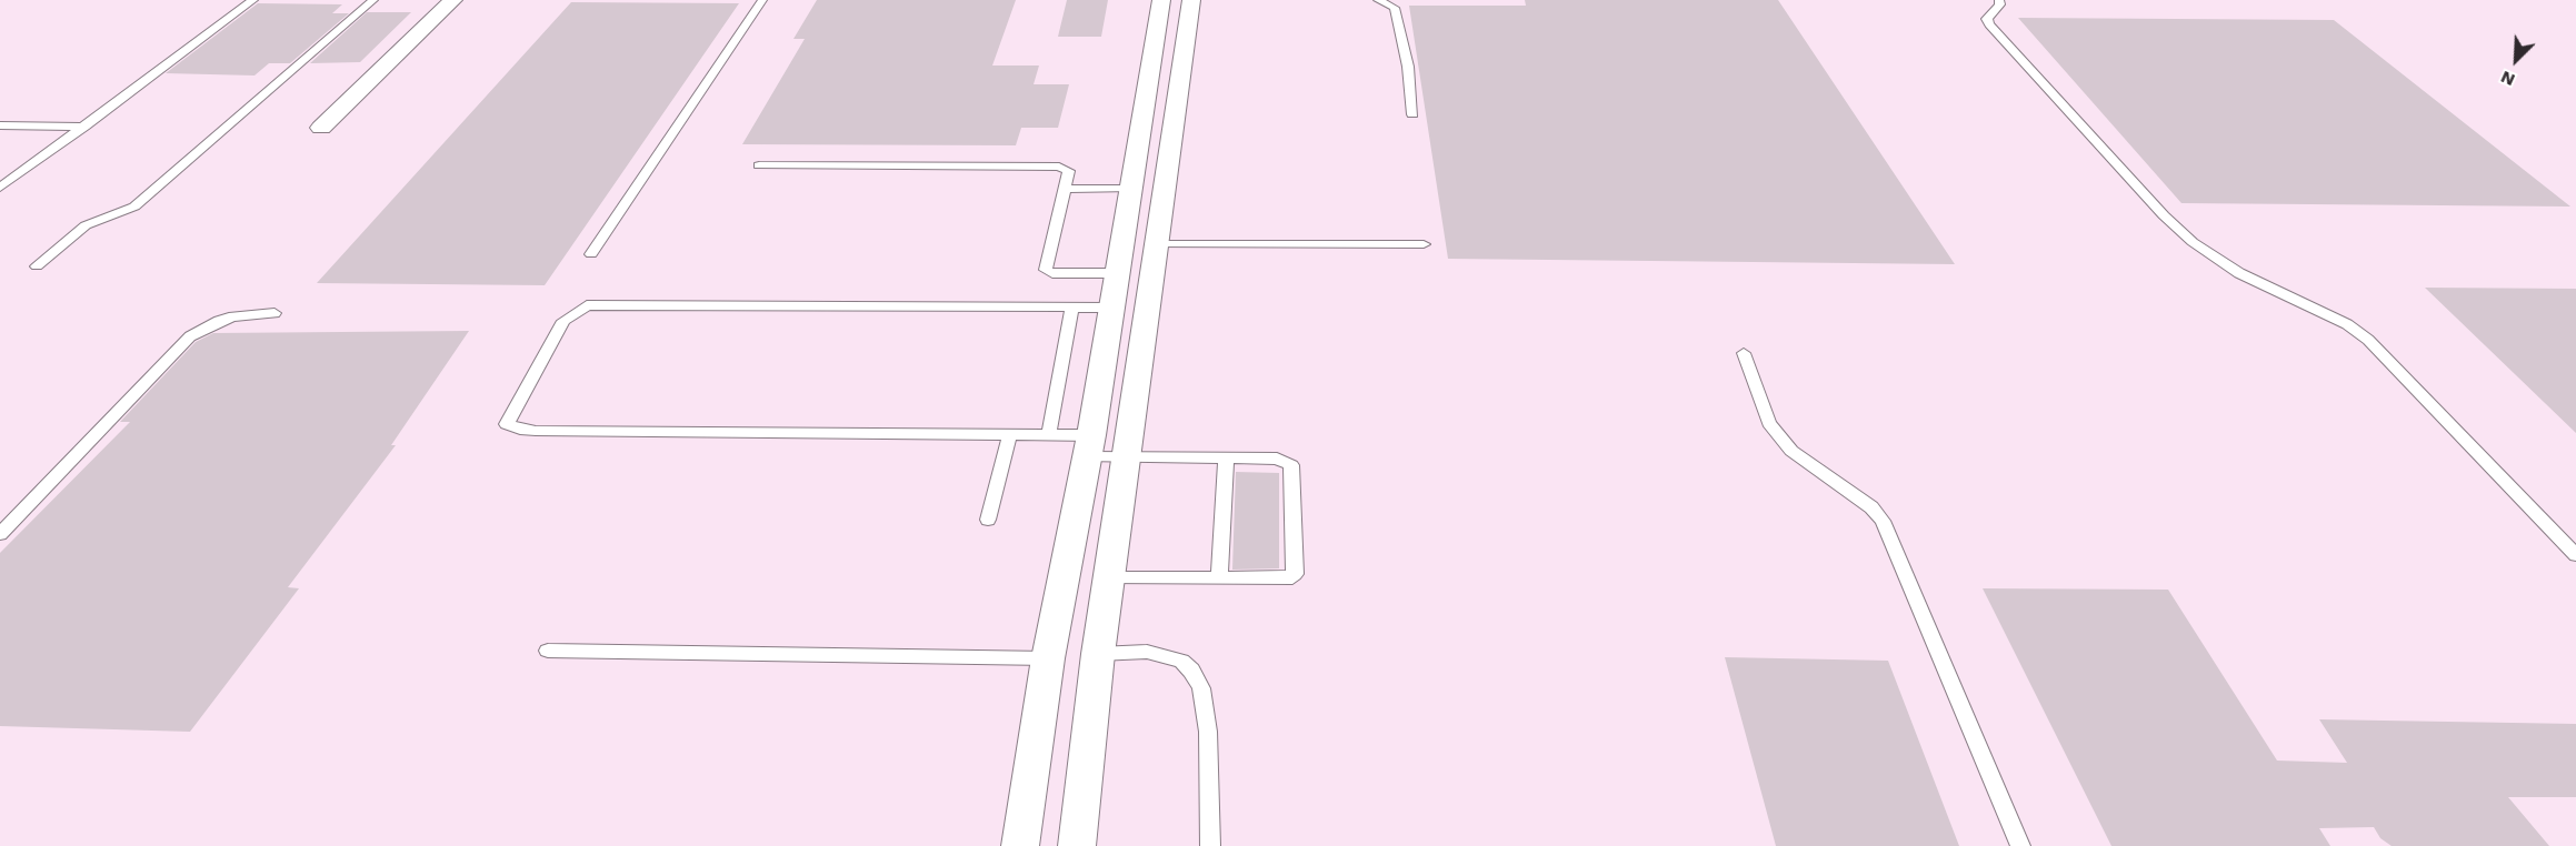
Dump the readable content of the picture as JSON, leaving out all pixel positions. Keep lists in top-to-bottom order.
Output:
{
  "north": "bottom left"
}
